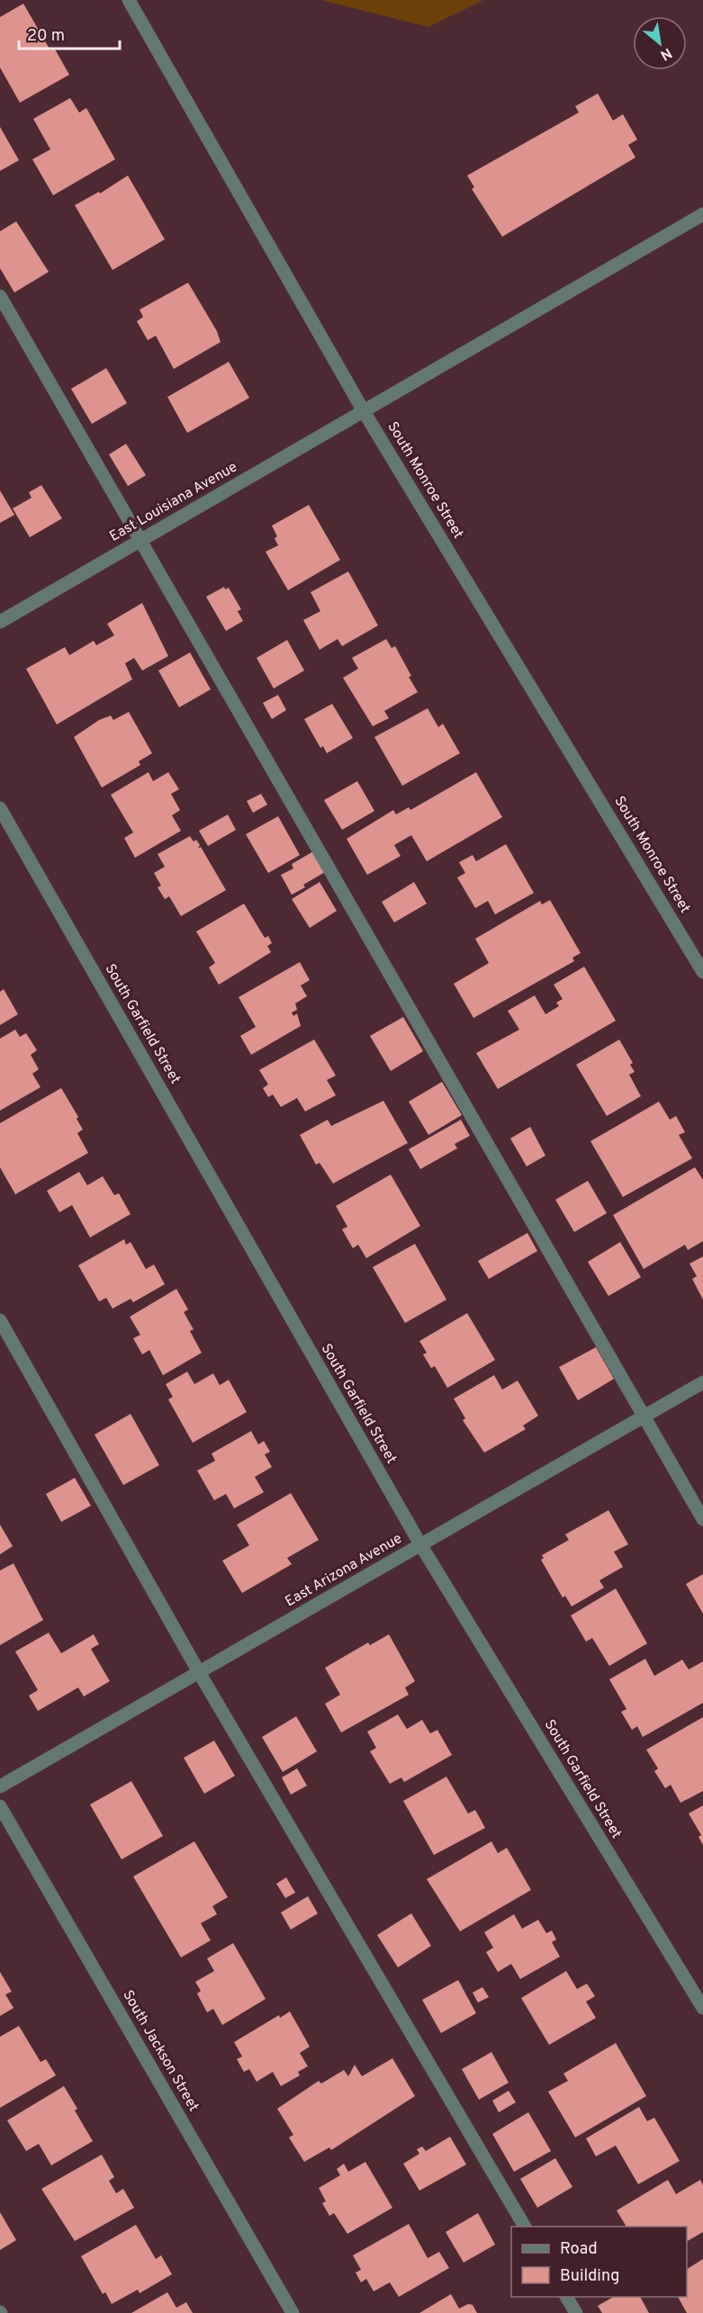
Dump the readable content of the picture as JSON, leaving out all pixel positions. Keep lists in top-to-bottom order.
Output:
{
  "streets": {
    "street": [
      "South Monroe Street",
      "East Louisiana Avenue",
      "South Garfield Street",
      "East Arizona Avenue",
      "South Jackson Street"
    ]
  },
  "crossings": [
    ["South Monroe Street", "East Louisiana Avenue"],
    ["South Garfield Street", "East Arizona Avenue"]
  ],
  "legend": ["Road", "Building"],
  "scale_bar": "20 m",
  "north": "bottom right"
}
